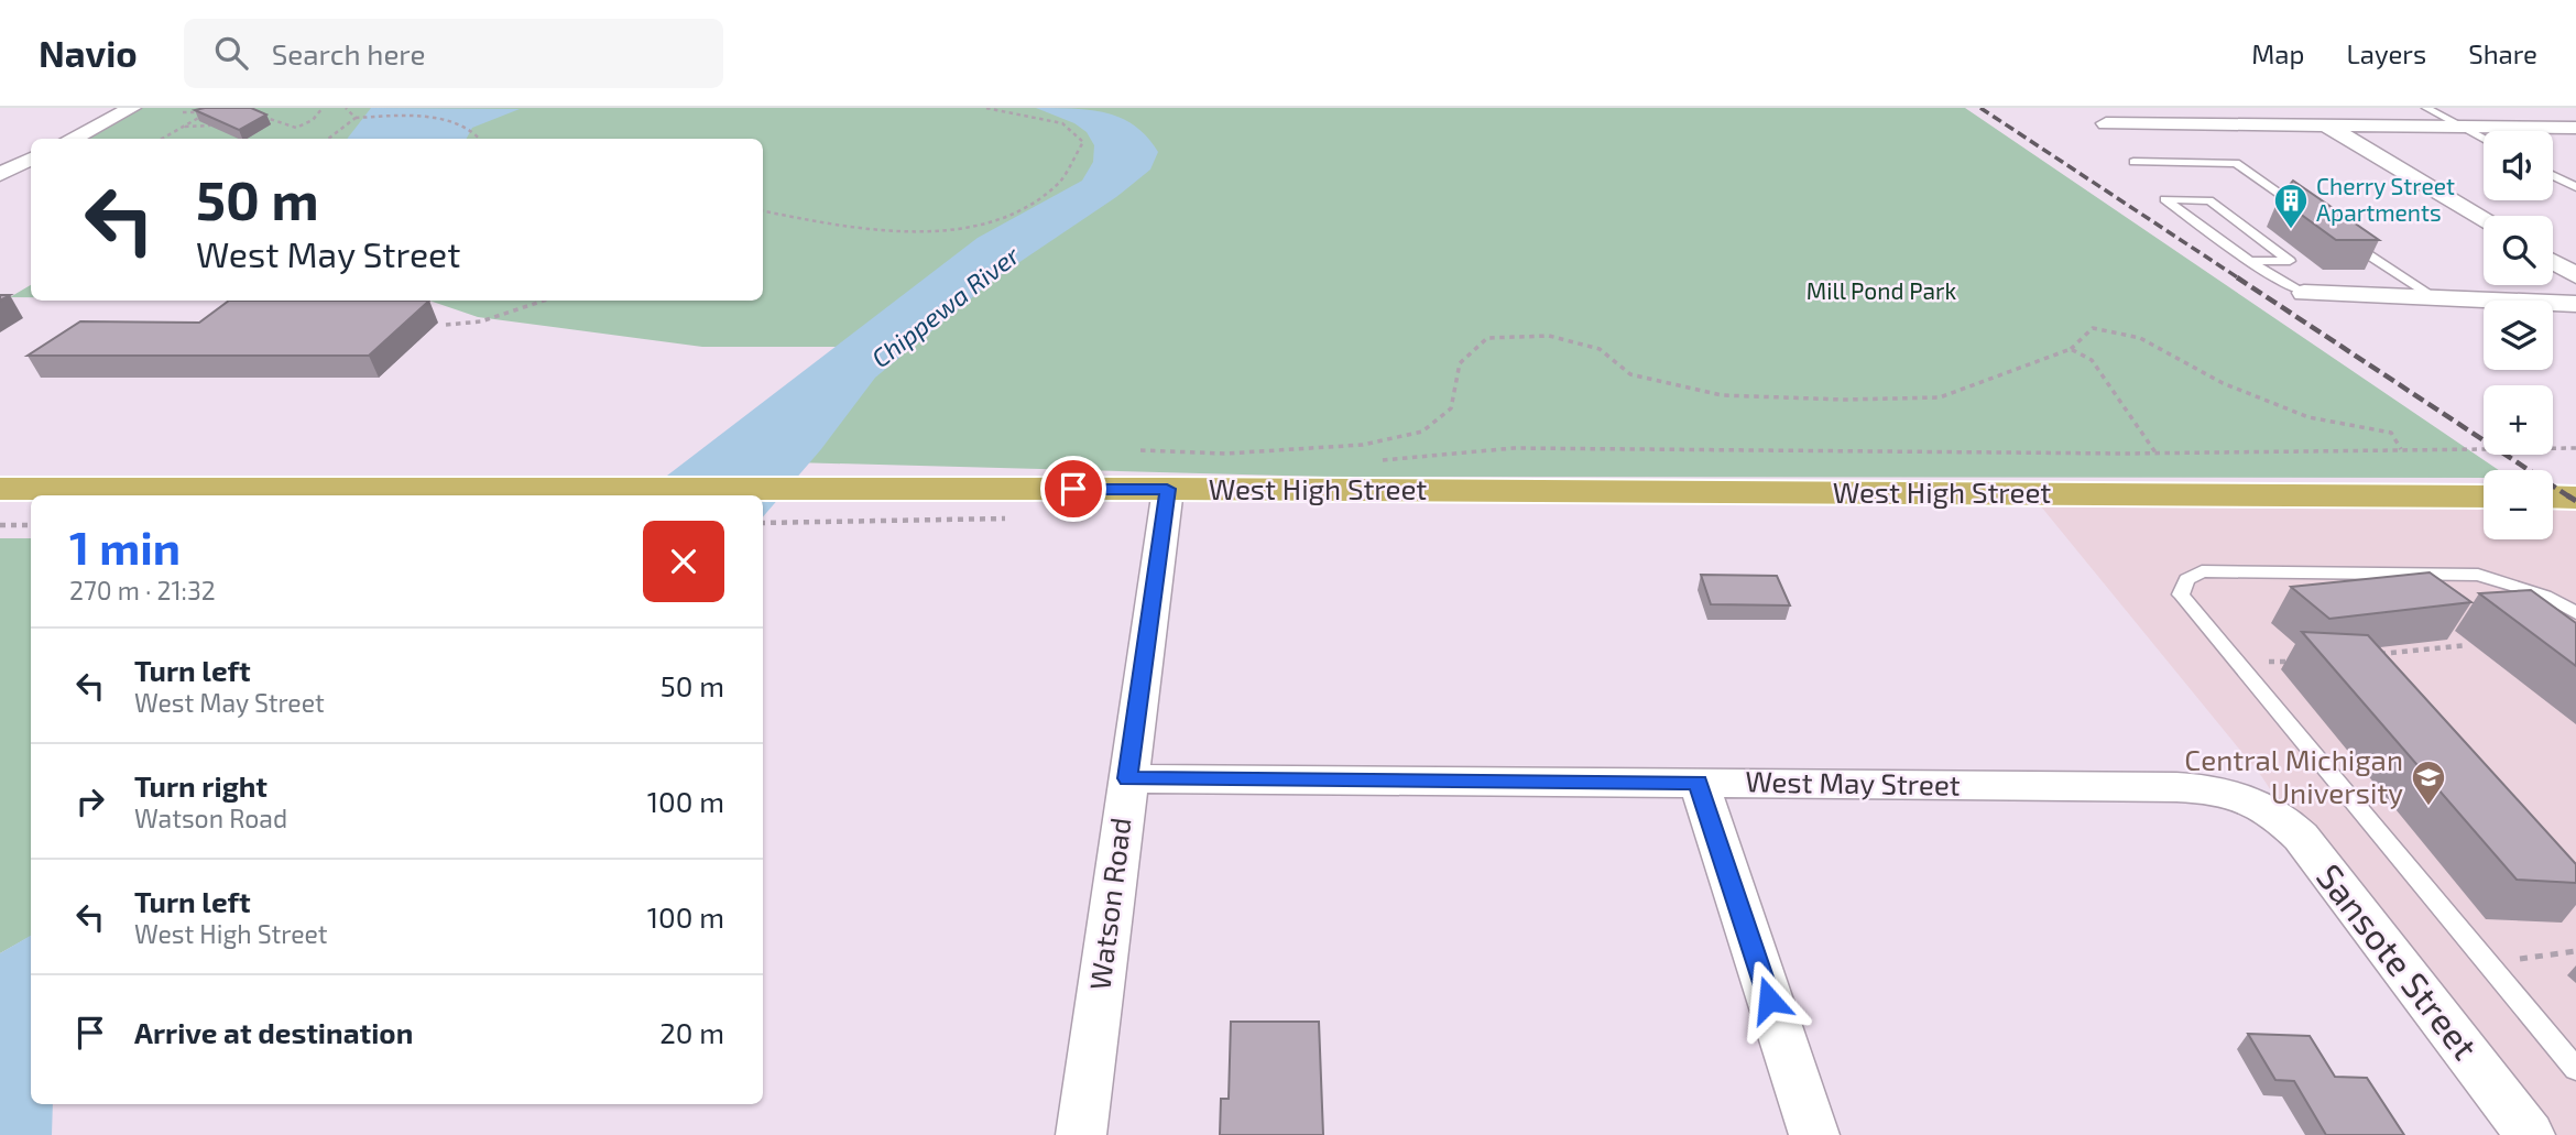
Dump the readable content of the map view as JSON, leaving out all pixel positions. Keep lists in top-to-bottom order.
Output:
{
  "streets": {
    "main road": ["West High Street"],
    "street": ["West May Street", "Watson Road", "Sansote Street"]
  },
  "crossings": [
    ["West High Street", "Watson Road"],
    ["West May Street", "Watson Road"],
    ["West May Street", "Sansote Street"]
  ],
  "water": ["Chippewa River"],
  "parks": ["Mill Pond Park"],
  "places": {
    "building": ["Cherry Street Apartments"],
    "school or university": ["Central Michigan University"]
  },
  "page": {
    "header": "Navio",
    "search": "Search here",
    "nav": ["Map", "Layers", "Share"],
    "map_buttons": ["+", "−"],
    "turn": ["50 m", "West May Street"],
    "heading": ["1 min", "270 m · 21:32"],
    "list": [
      {
        "name": "Turn left",
        "note": "West May Street",
        "value": "50 m"
      },
      {
        "name": "Turn right",
        "note": "Watson Road",
        "value": "100 m"
      },
      {
        "name": "Turn left",
        "note": "West High Street",
        "value": "100 m"
      },
      {
        "name": "Arrive at destination",
        "value": "20 m"
      }
    ]
  }
}
